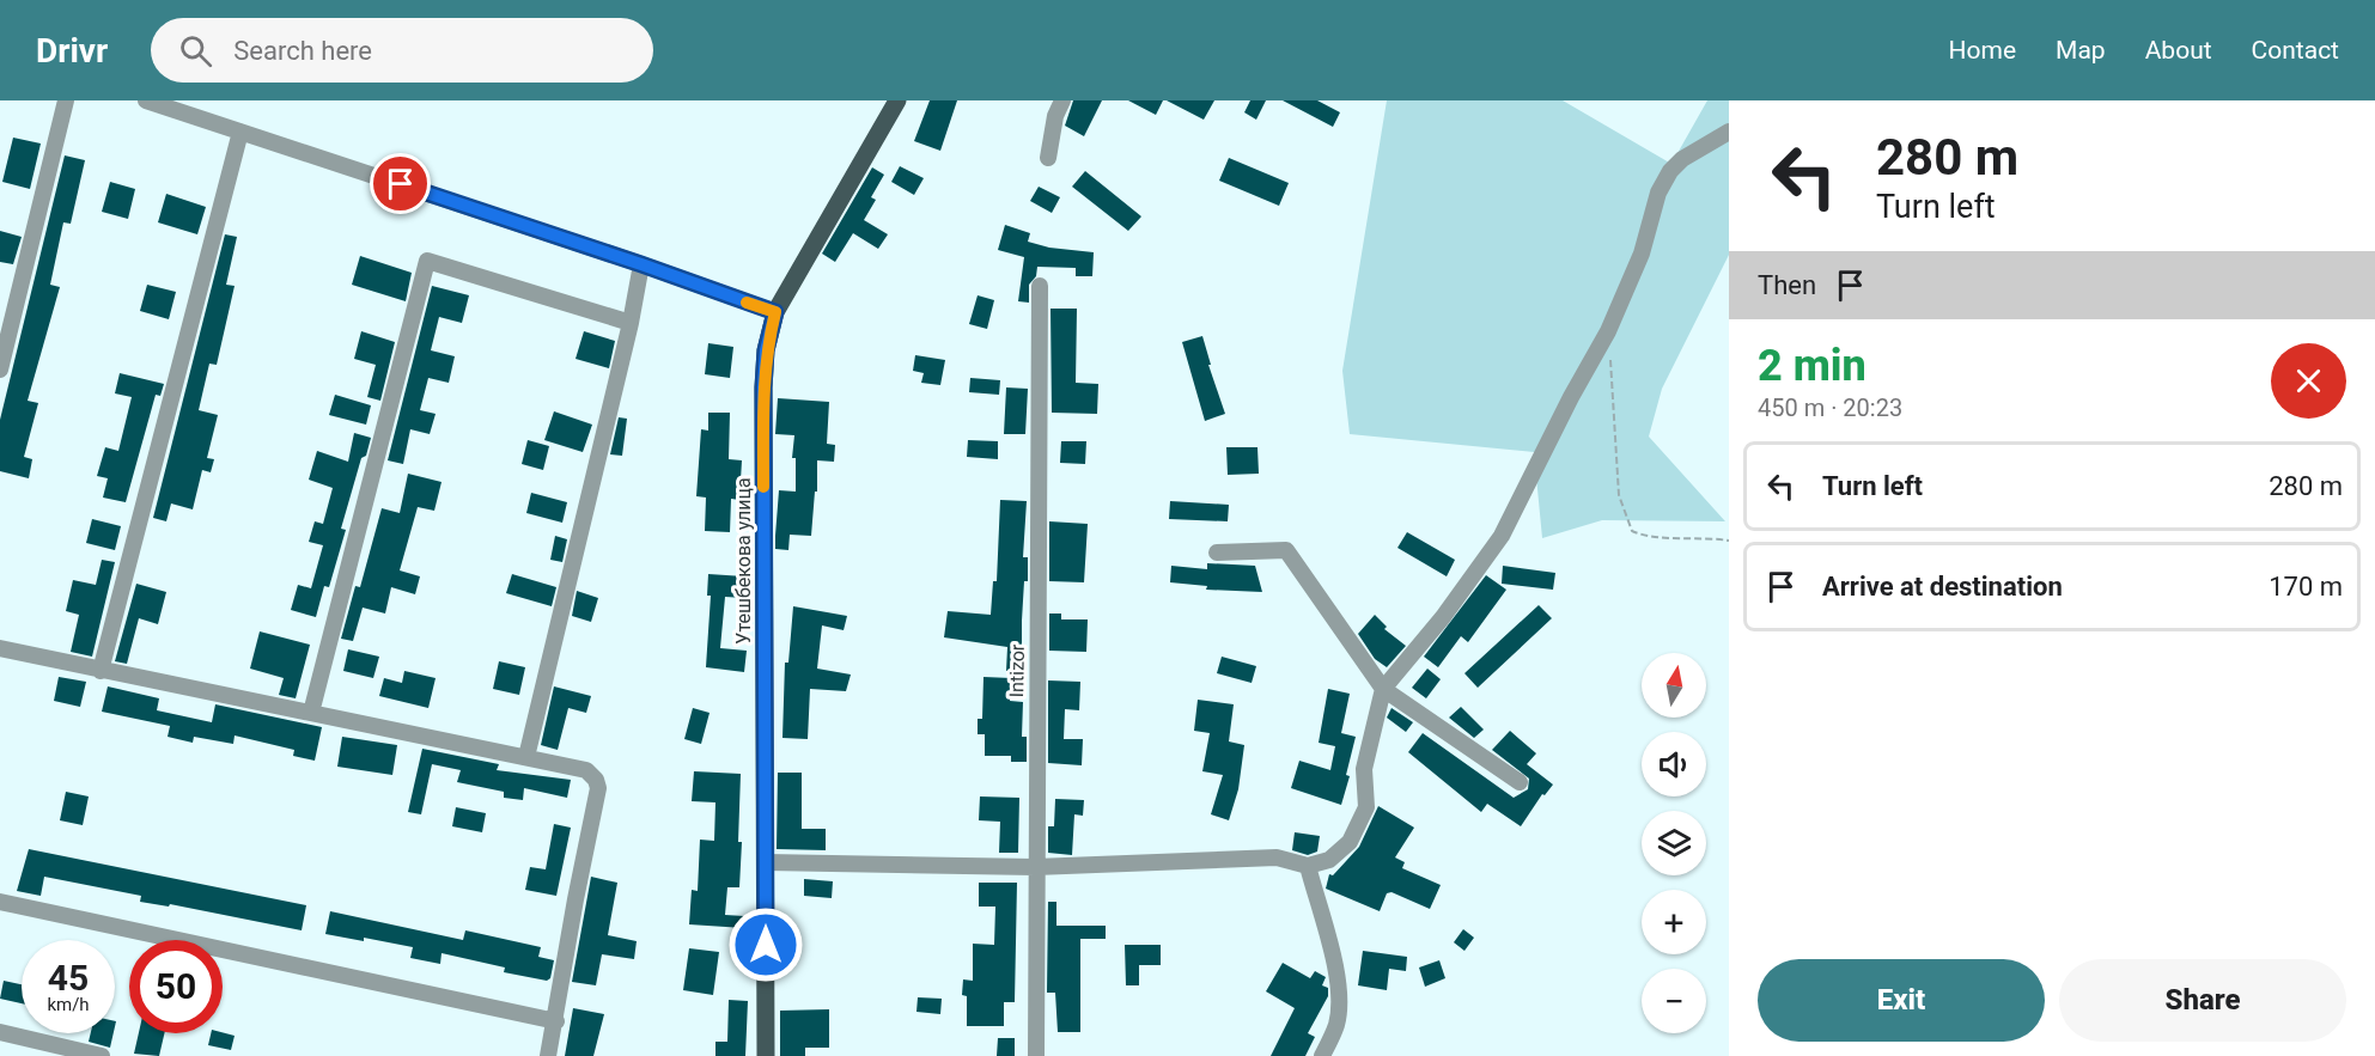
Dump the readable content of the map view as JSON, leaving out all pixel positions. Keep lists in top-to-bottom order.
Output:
{
  "streets": {
    "main road": ["Утешбекова улица"],
    "street": ["Intizor"]
  },
  "north": "top",
  "page": {
    "header": "Drivr",
    "search": "Search here",
    "nav": [
      "Home",
      "Map",
      "About",
      "Contact"
    ],
    "turn": ["280 m", "Turn left"],
    "then": "Then",
    "heading": ["2 min", "450 m · 20:23"],
    "list": [
      {
        "name": "Turn left",
        "value": "280 m"
      },
      {
        "name": "Arrive at destination",
        "value": "170 m"
      }
    ],
    "map_buttons": ["+", "−"],
    "speed": "45 km/h",
    "limit": "50",
    "buttons": ["Exit", "Share"]
  }
}
